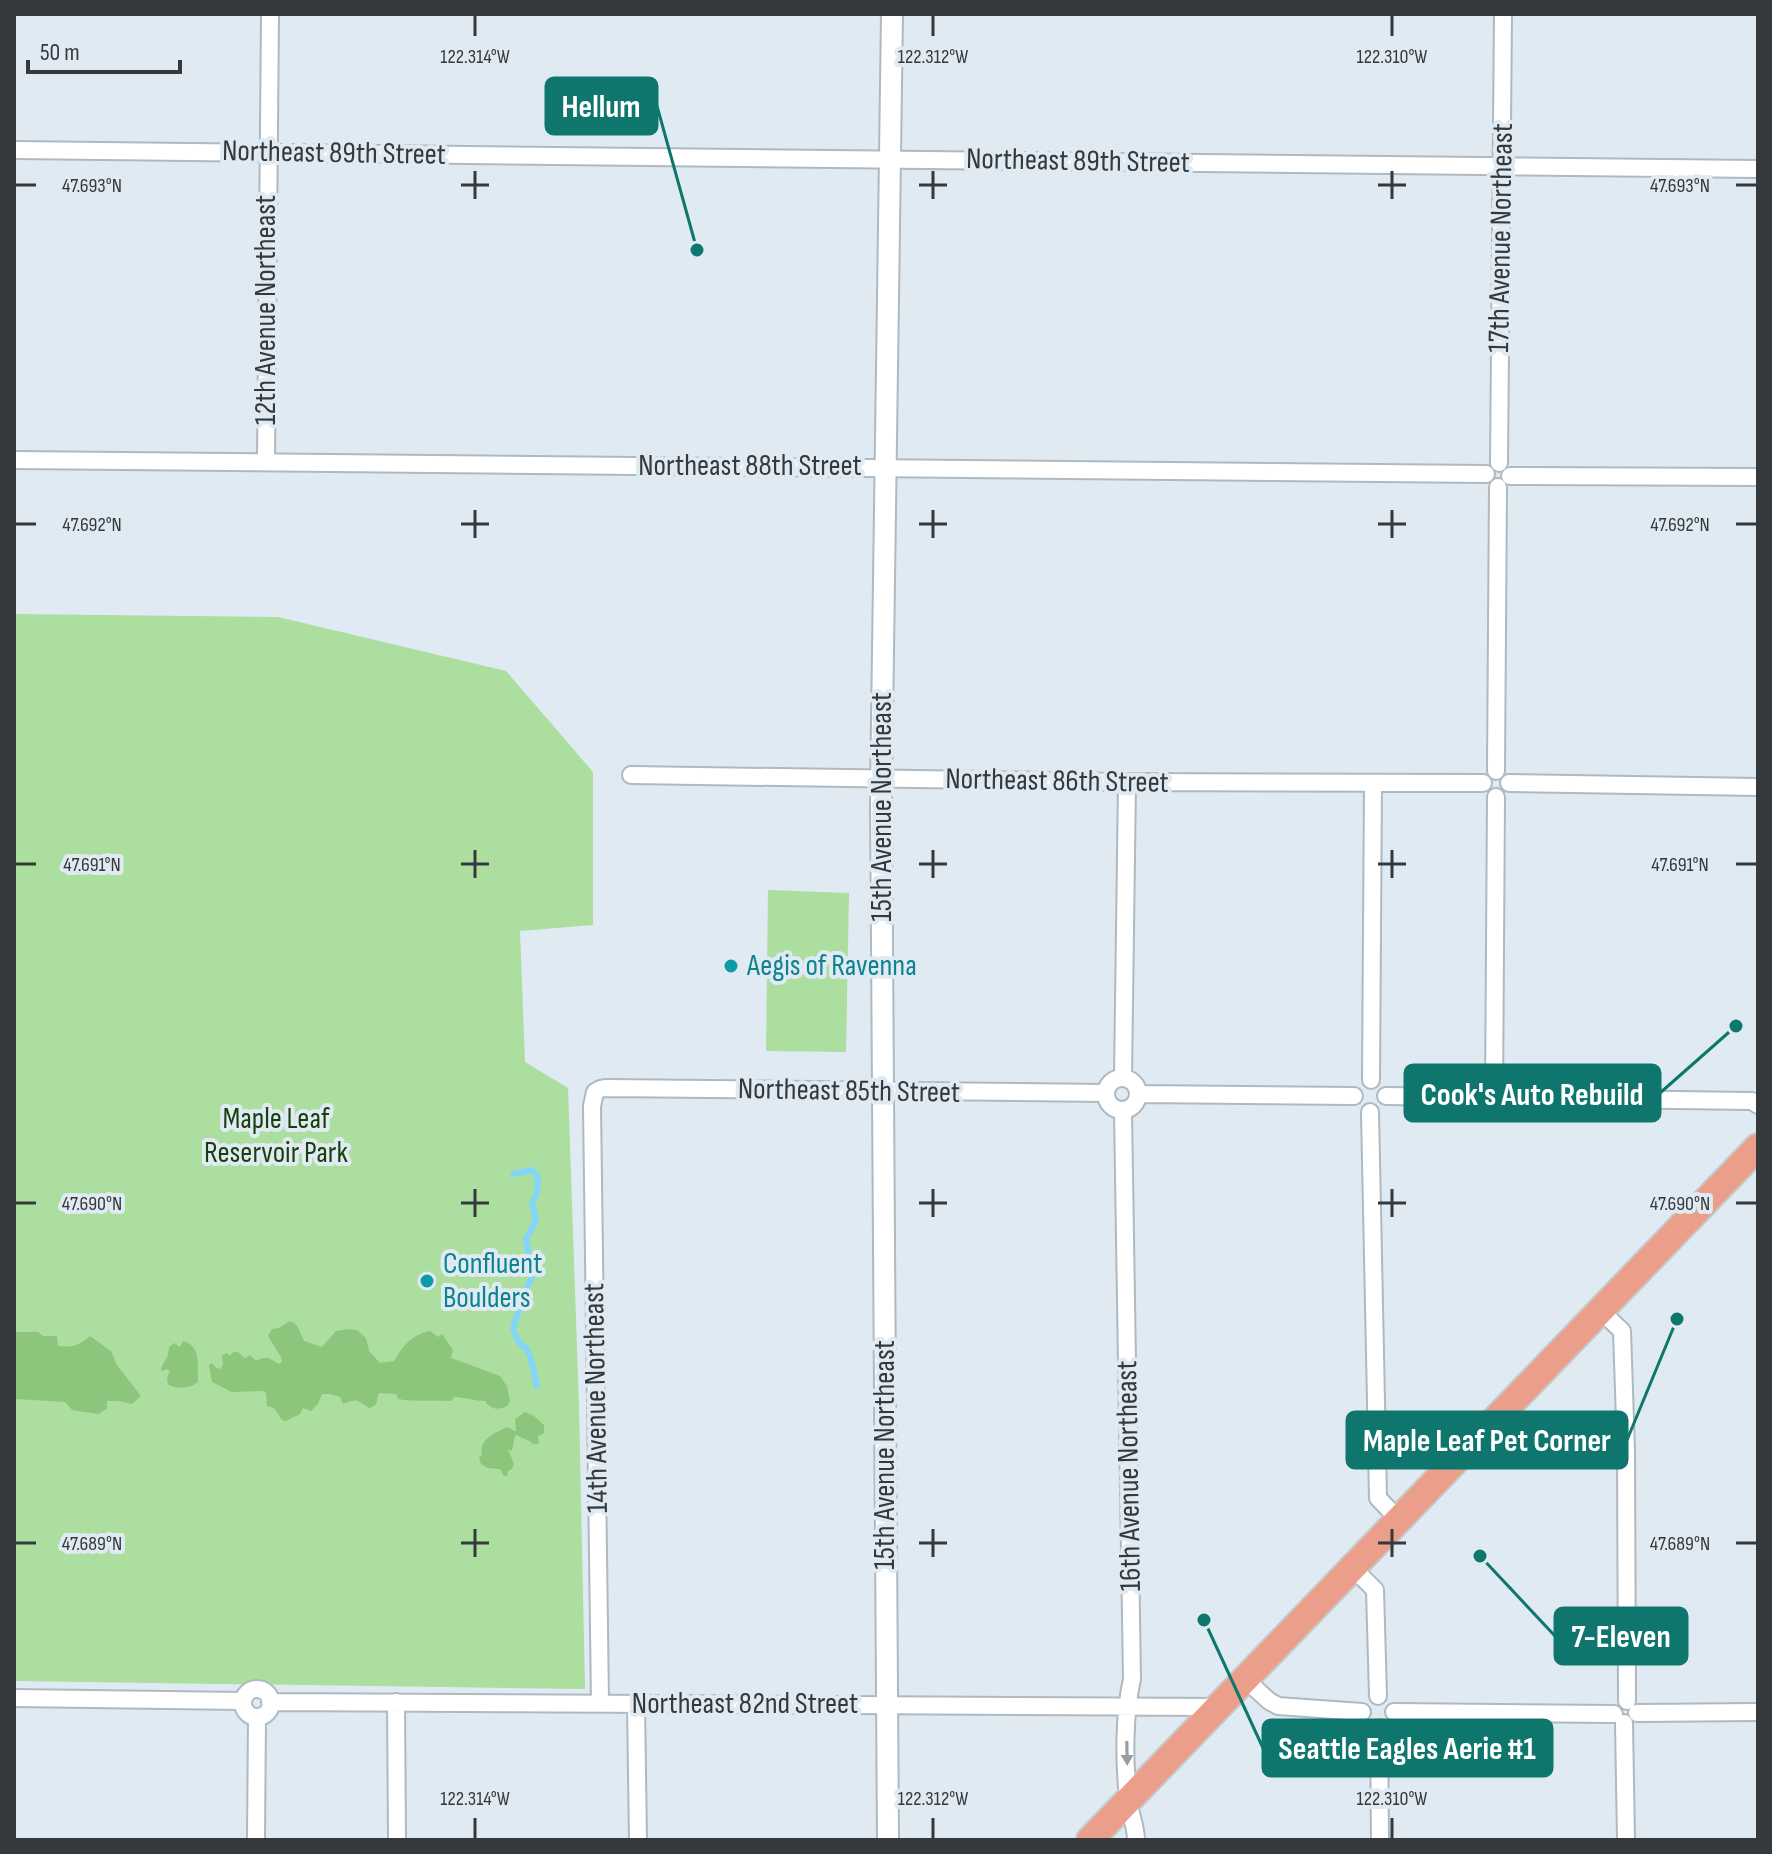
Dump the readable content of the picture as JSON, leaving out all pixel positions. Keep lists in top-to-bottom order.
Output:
{
  "streets": {
    "street": [
      "Northeast 89th Street",
      "17th Avenue Northeast",
      "12th Avenue Northeast",
      "Northeast 88th Street",
      "Northeast 86th Street",
      "15th Avenue Northeast",
      "Northeast 85th Street",
      "14th Avenue Northeast",
      "16th Avenue Northeast",
      "Northeast 82nd Street"
    ]
  },
  "crossings": [
    ["Northeast 89th Street", "17th Avenue Northeast"],
    ["Northeast 89th Street", "12th Avenue Northeast"],
    ["Northeast 89th Street", "15th Avenue Northeast"],
    ["17th Avenue Northeast", "Northeast 88th Street"],
    ["17th Avenue Northeast", "Northeast 86th Street"],
    ["12th Avenue Northeast", "Northeast 88th Street"],
    ["Northeast 88th Street", "15th Avenue Northeast"],
    ["Northeast 86th Street", "15th Avenue Northeast"],
    ["15th Avenue Northeast", "Northeast 85th Street"],
    ["15th Avenue Northeast", "Northeast 82nd Street"],
    ["Northeast 85th Street", "14th Avenue Northeast"],
    ["Northeast 85th Street", "16th Avenue Northeast"],
    ["14th Avenue Northeast", "Northeast 82nd Street"],
    ["16th Avenue Northeast", "Northeast 82nd Street"]
  ],
  "parks": ["Maple Leaf Reservoir Park"],
  "places": [
    "Hellum",
    "Aegis of Ravenna",
    "Cook's Auto Rebuild",
    "Confluent Boulders",
    "Maple Leaf Pet Corner",
    "7-Eleven",
    "Seattle Eagles Aerie #1"
  ],
  "scale_bar": "50 m",
  "coordinates": [
    "122.314°W",
    "122.312°W",
    "122.310°W",
    "47.693°N",
    "47.692°N",
    "47.691°N",
    "47.690°N",
    "47.689°N"
  ]
}
